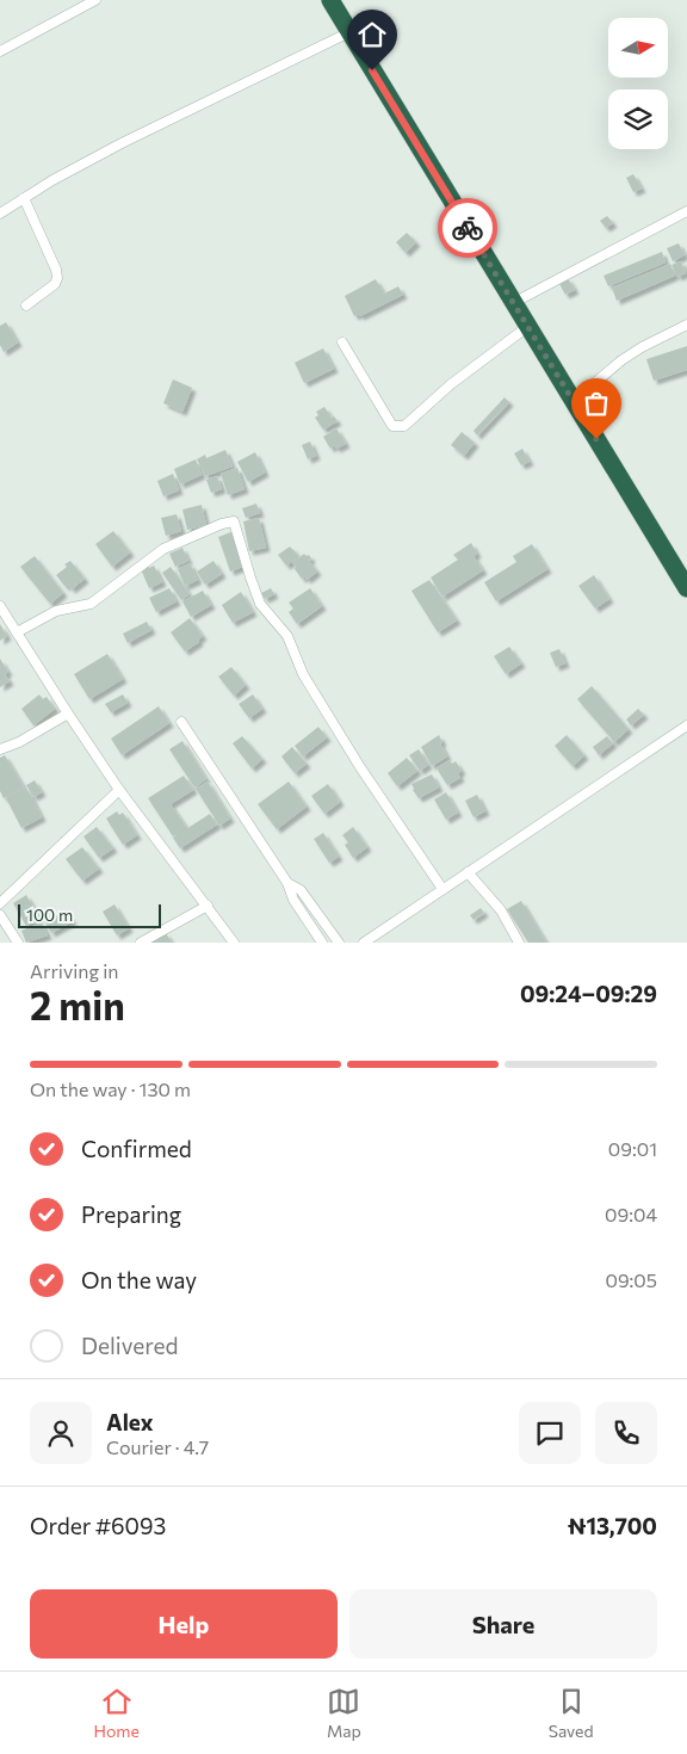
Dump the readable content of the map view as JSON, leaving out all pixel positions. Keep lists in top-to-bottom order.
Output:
{
  "scale_bar": "100 m",
  "north": "right",
  "page": {
    "scale": "100 m",
    "heading": ["2 min", "Arriving in", "09:24–09:29"],
    "panel": [
      "Alex",
      "Courier · 4.7",
      "Order #6093",
      "₦13,700"
    ],
    "bar": "On the way · 130 m",
    "list": [
      ["Confirmed", "09:01"],
      ["Preparing", "09:04"],
      ["On the way", "09:05"],
      "Delivered"
    ],
    "buttons": ["Help", "Share"],
    "tabs": ["Home", "Map", "Saved"]
  }
}
